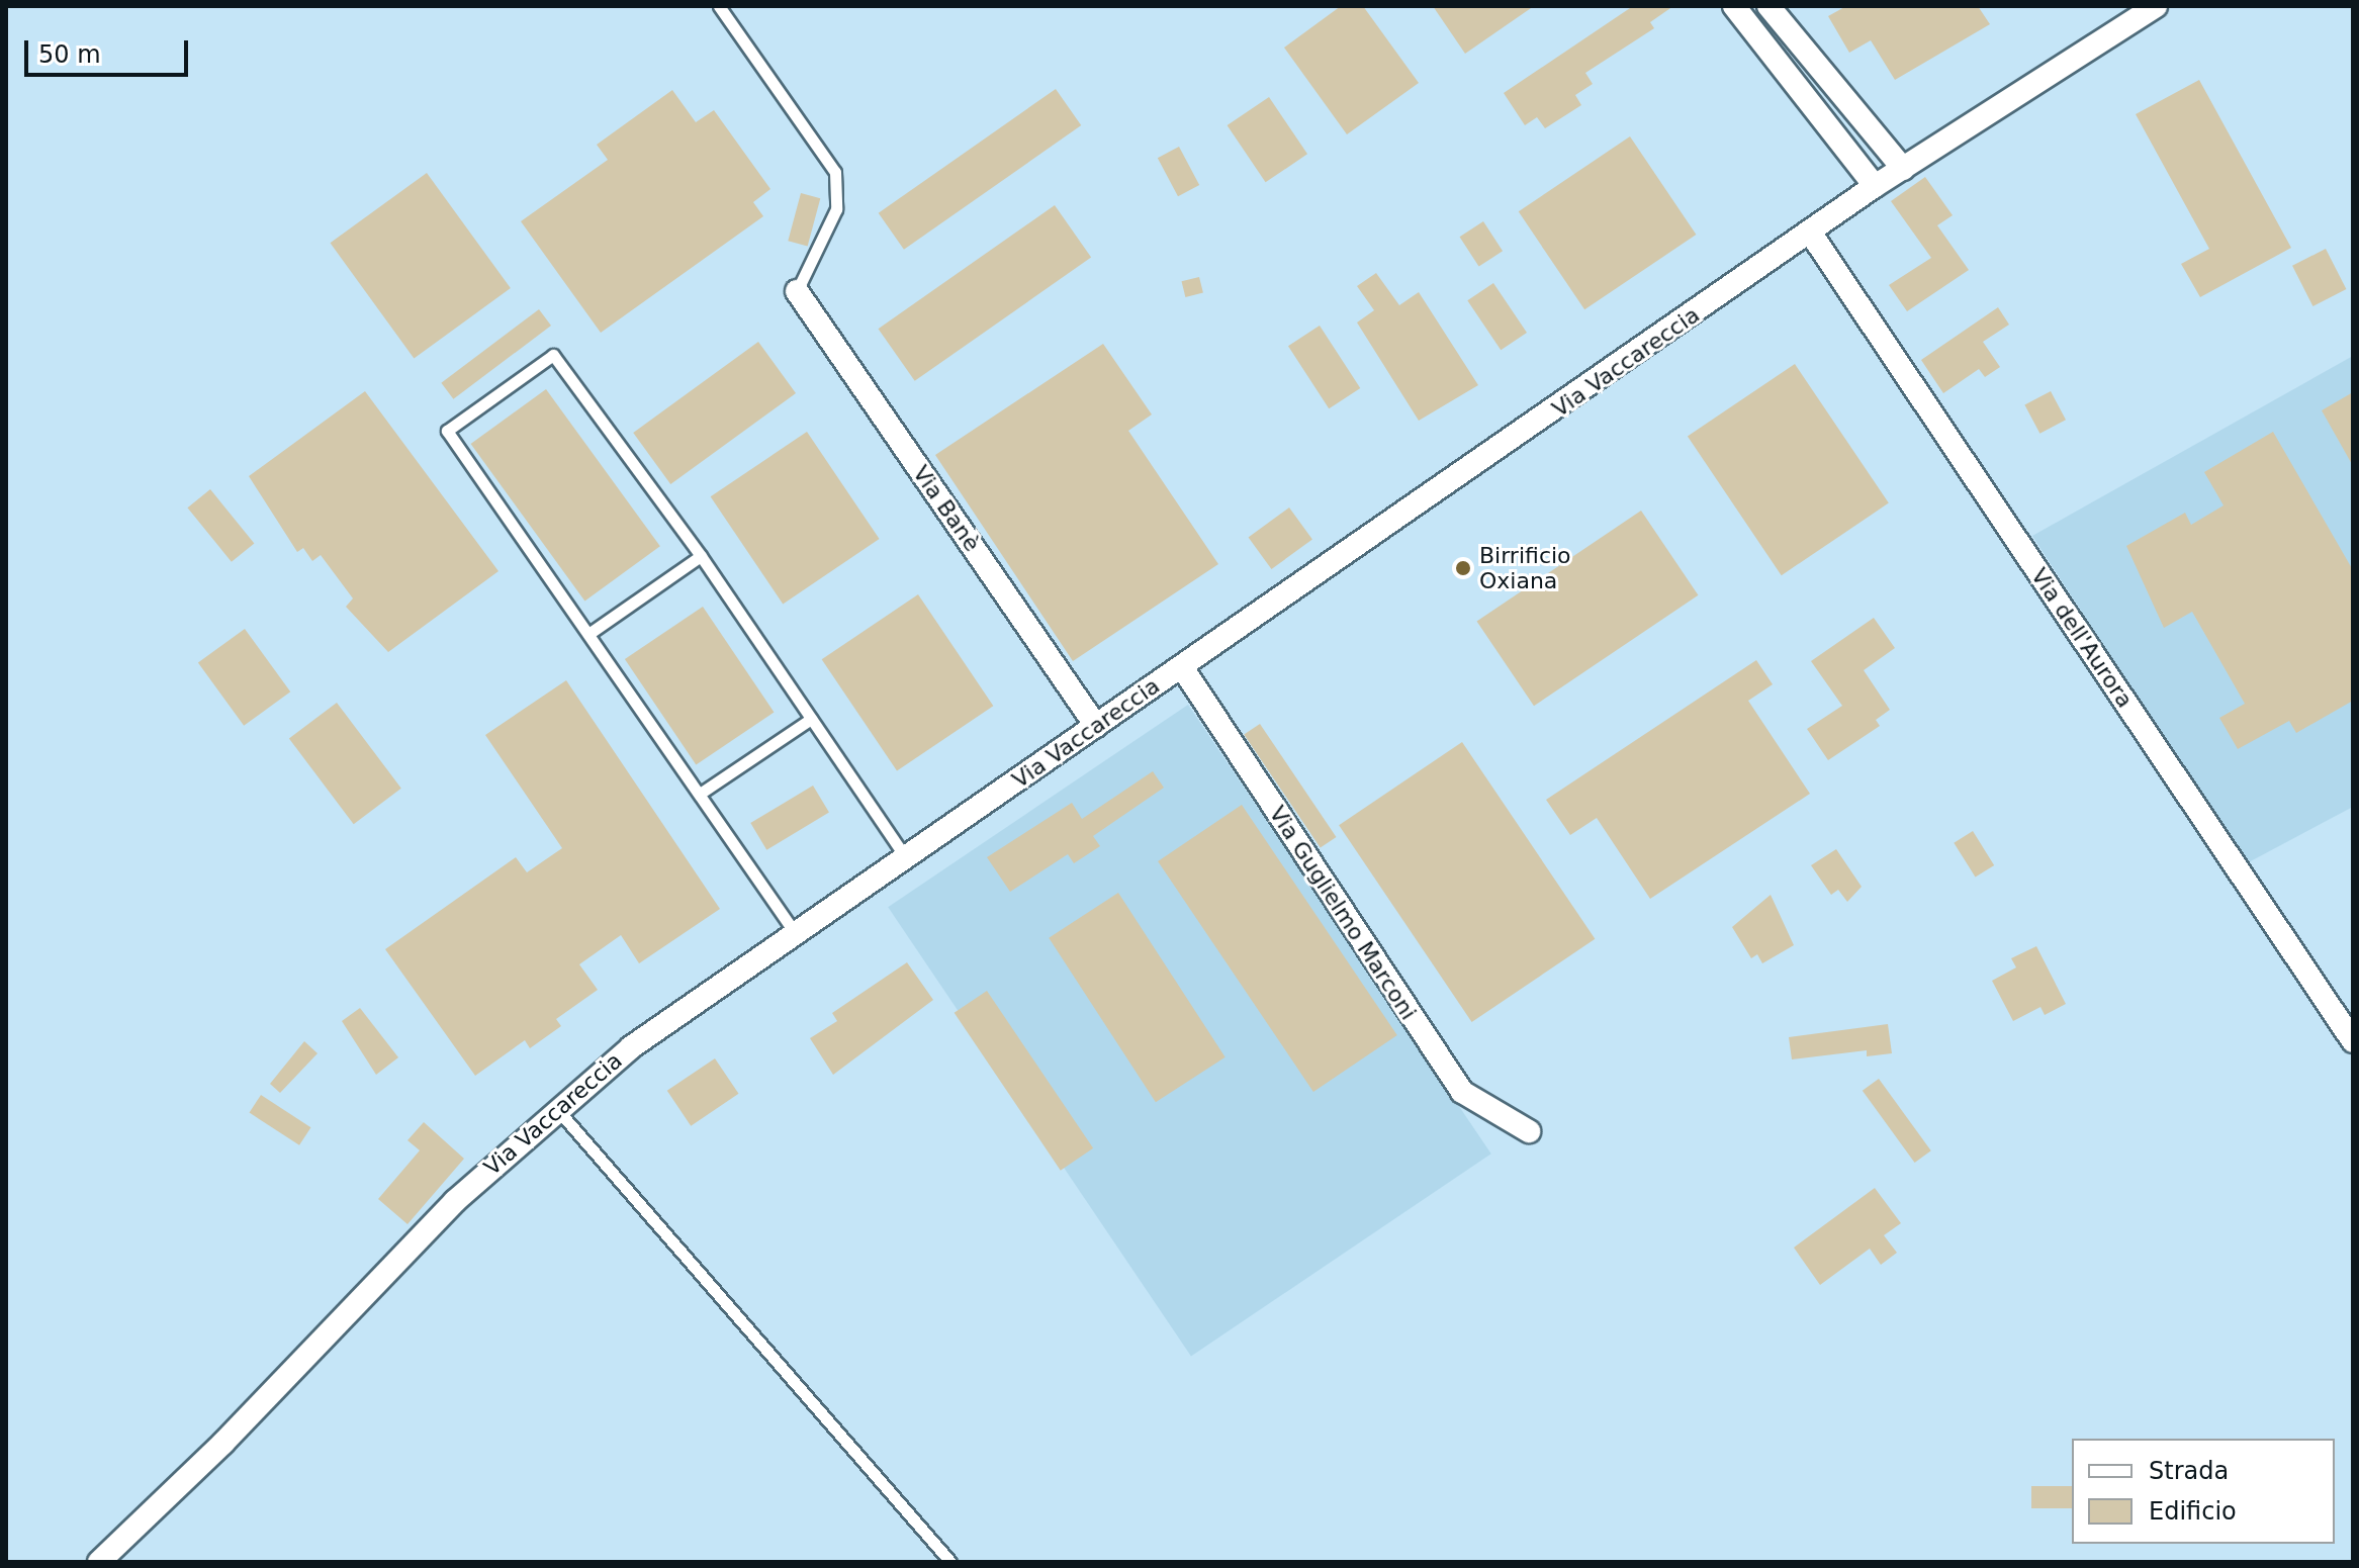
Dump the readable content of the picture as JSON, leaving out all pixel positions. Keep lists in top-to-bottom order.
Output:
{
  "streets": {
    "street": [
      "Via Vaccareccia",
      "Via Banè",
      "Via dell'Aurora",
      "Via Guglielmo Marconi"
    ]
  },
  "crossings": [
    ["Via Vaccareccia", "Via Banè"],
    ["Via Vaccareccia", "Via dell'Aurora"],
    ["Via Vaccareccia", "Via Guglielmo Marconi"]
  ],
  "places": ["Birrificio Oxiana"],
  "legend": ["Strada", "Edificio"],
  "scale_bar": "50 m"
}
